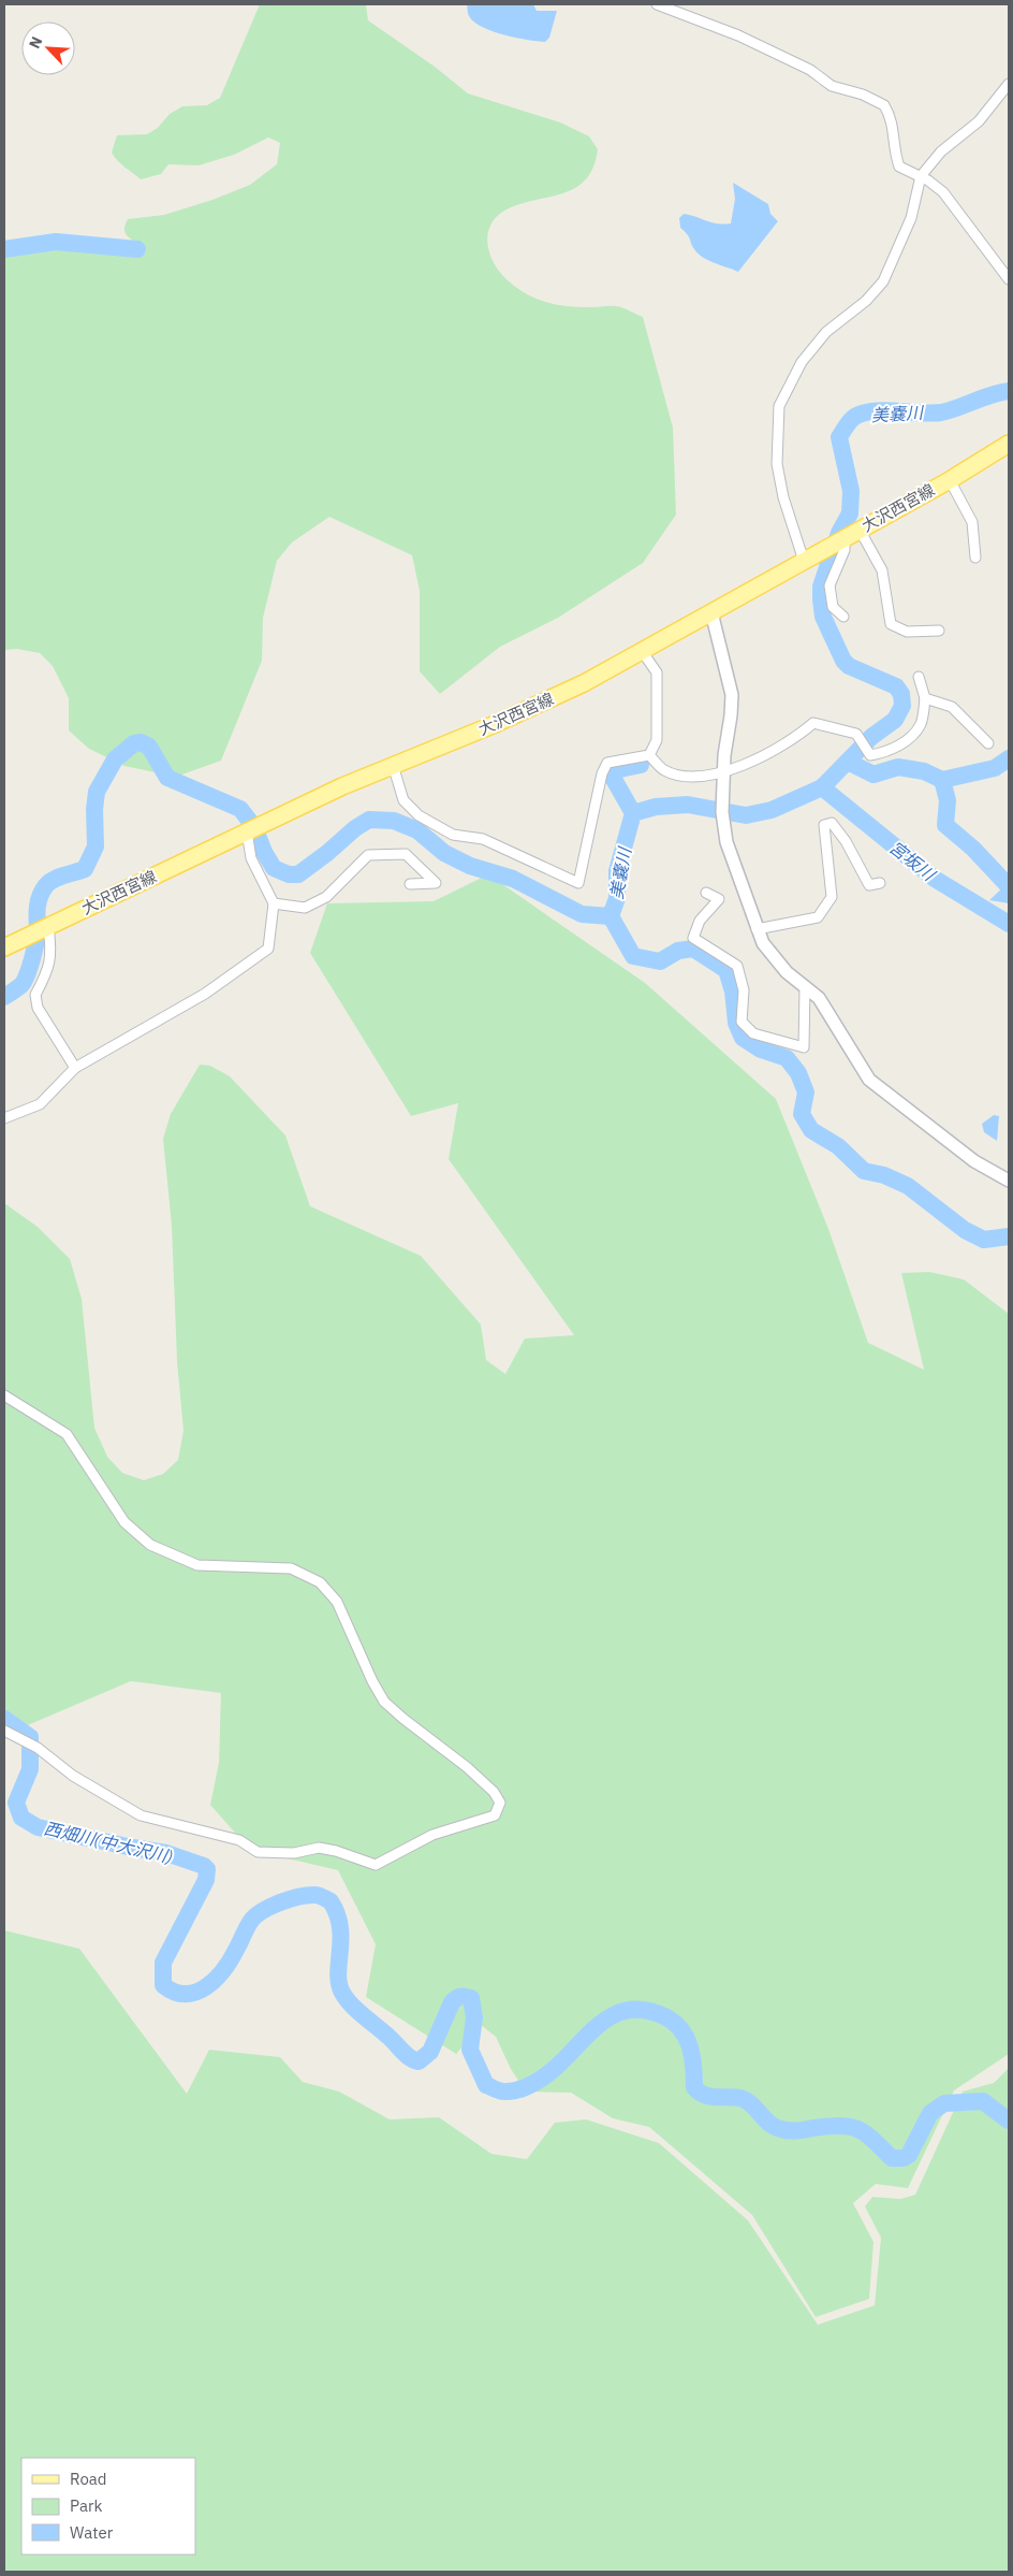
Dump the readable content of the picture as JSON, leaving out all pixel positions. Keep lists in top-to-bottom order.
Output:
{
  "streets": {
    "main road": ["大沢西宮線"]
  },
  "water": ["美嚢川", "宮坂川", "西畑川(中大沢川)"],
  "legend": ["Road", "Park", "Water"],
  "north": "top left"
}
